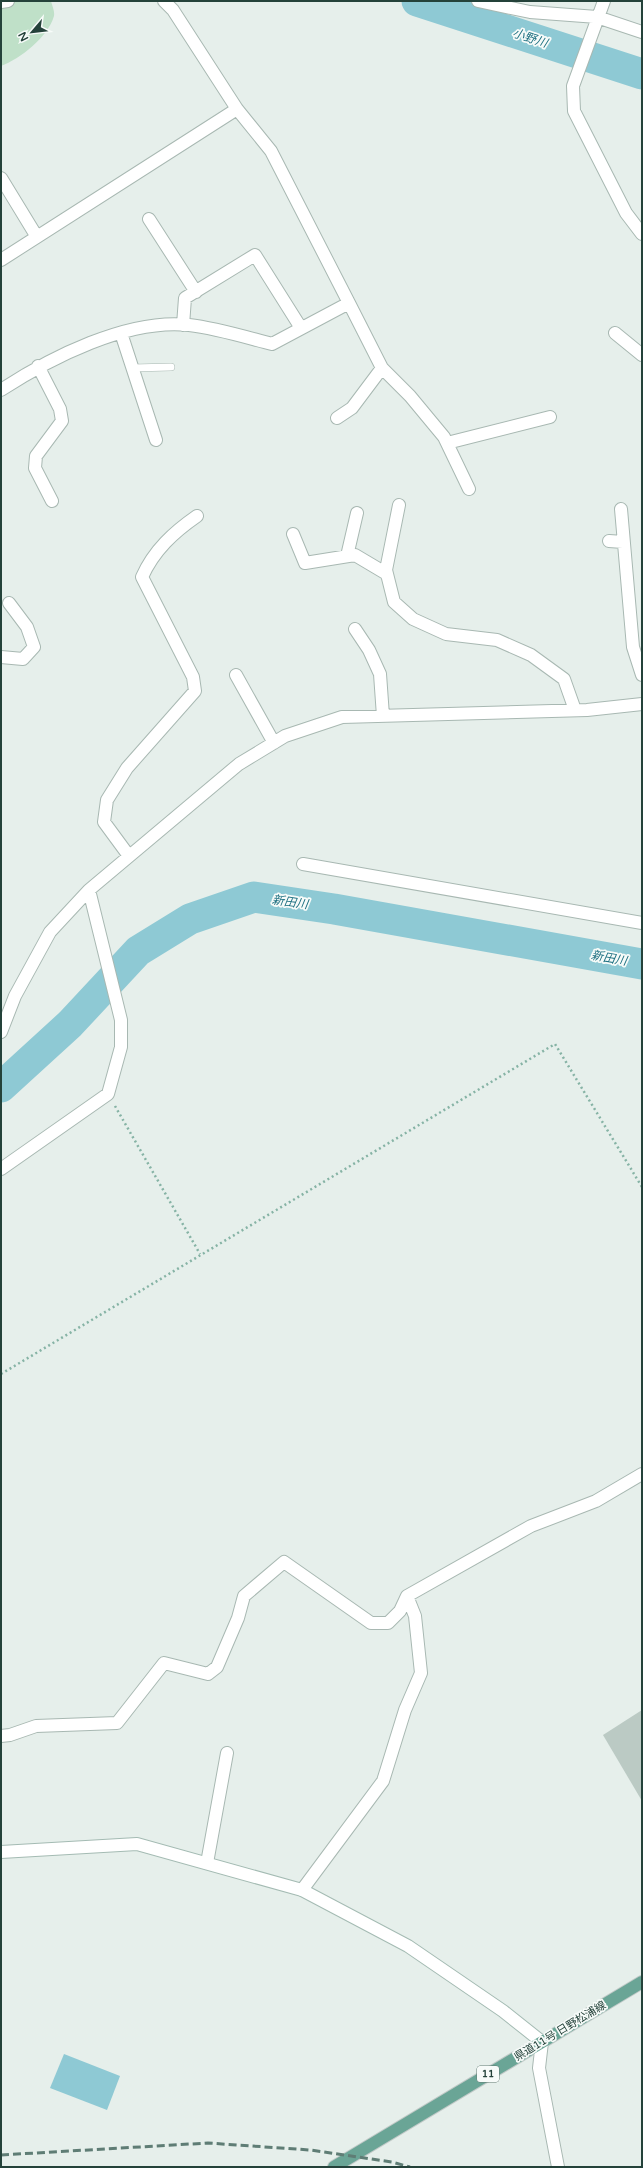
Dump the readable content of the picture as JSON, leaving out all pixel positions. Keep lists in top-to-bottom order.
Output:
{
  "streets": {
    "main road": ["県道11号 日野松浦線", "11"]
  },
  "water": ["小野川", "新田川"],
  "north": "bottom left"
}
